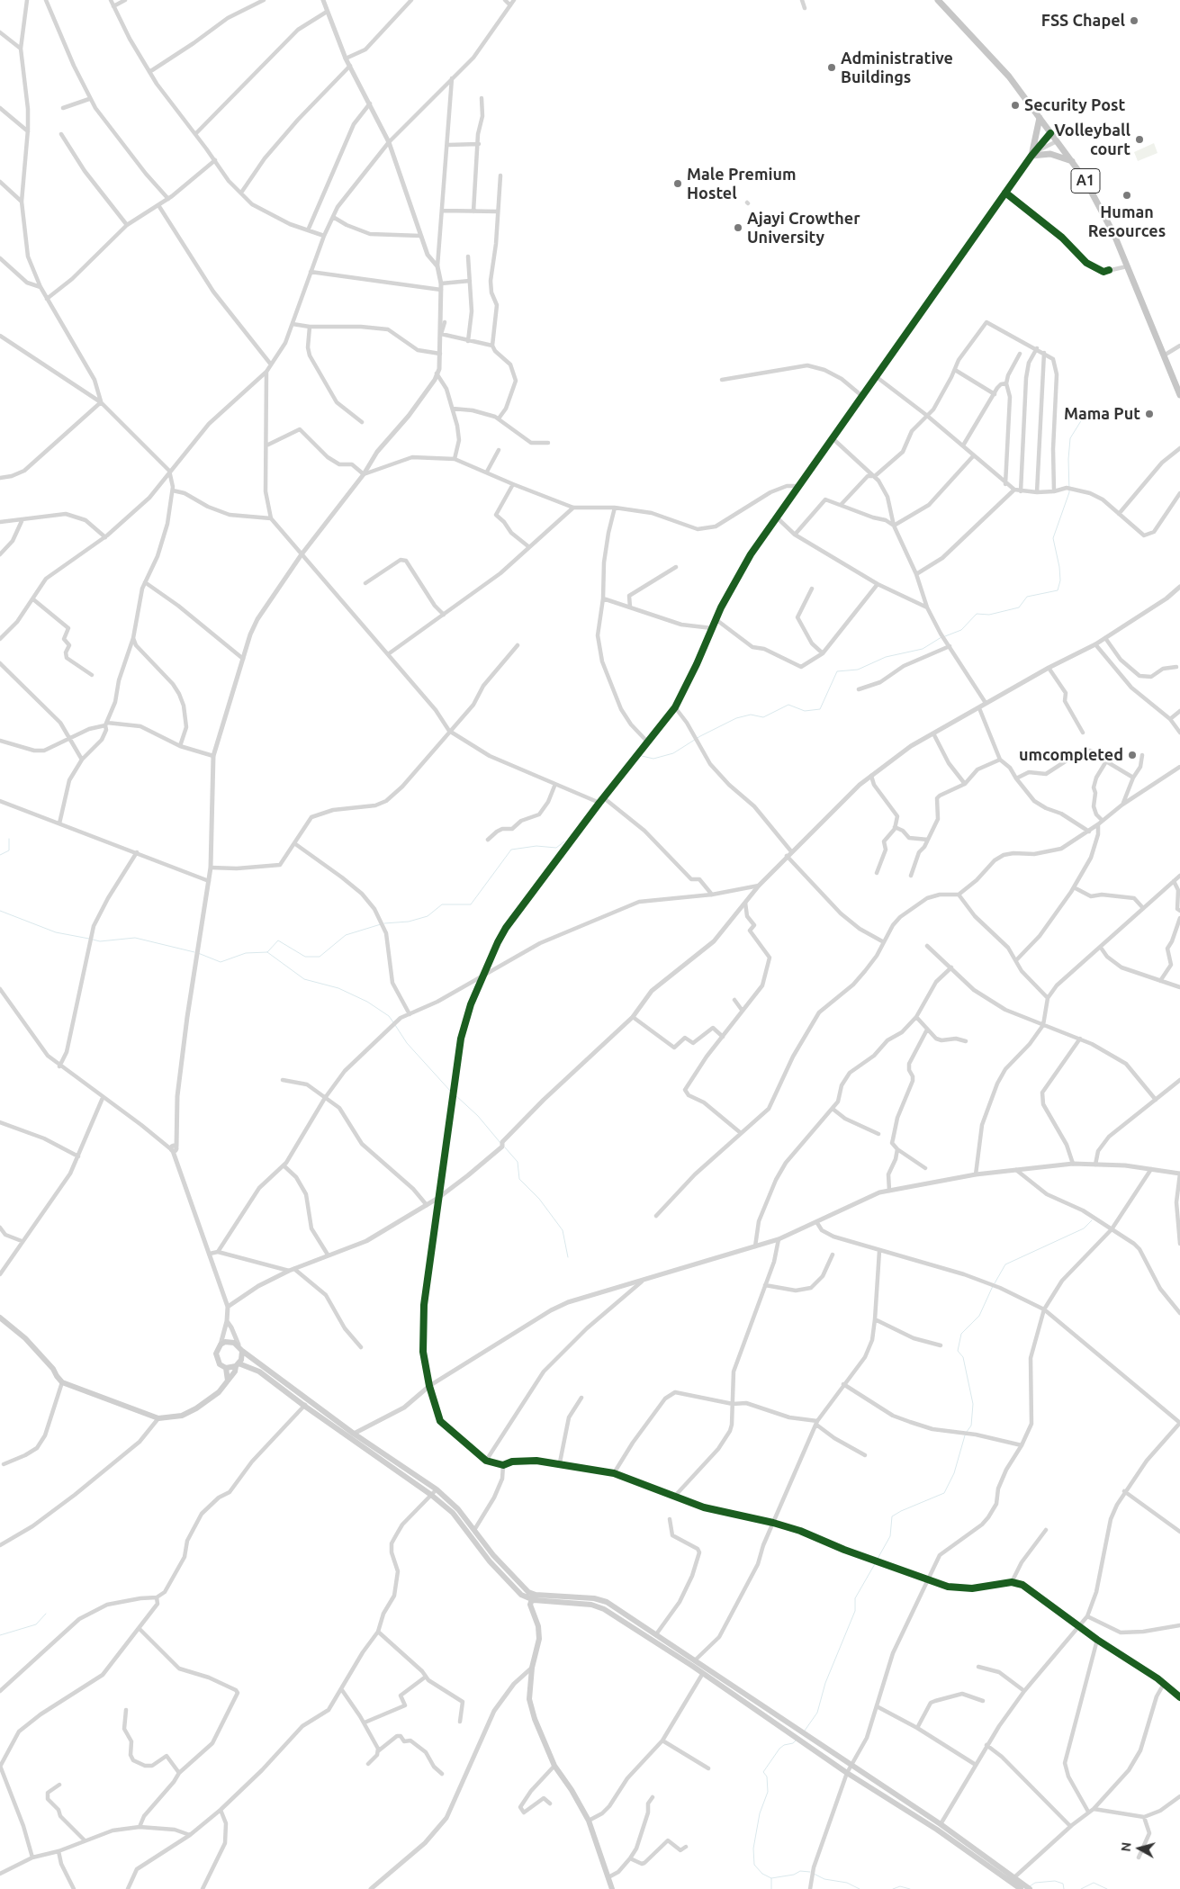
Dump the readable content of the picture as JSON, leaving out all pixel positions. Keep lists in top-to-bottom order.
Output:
{
  "streets": {
    "highway": ["A1"]
  },
  "places": [
    "FSS Chapel",
    "Administrative Buildings",
    "Security Post",
    "Volleyball court",
    "Male Premium Hostel",
    "Human Resources",
    "Ajayi Crowther University",
    "Mama Put",
    "umcompleted"
  ],
  "north": "left"
}
